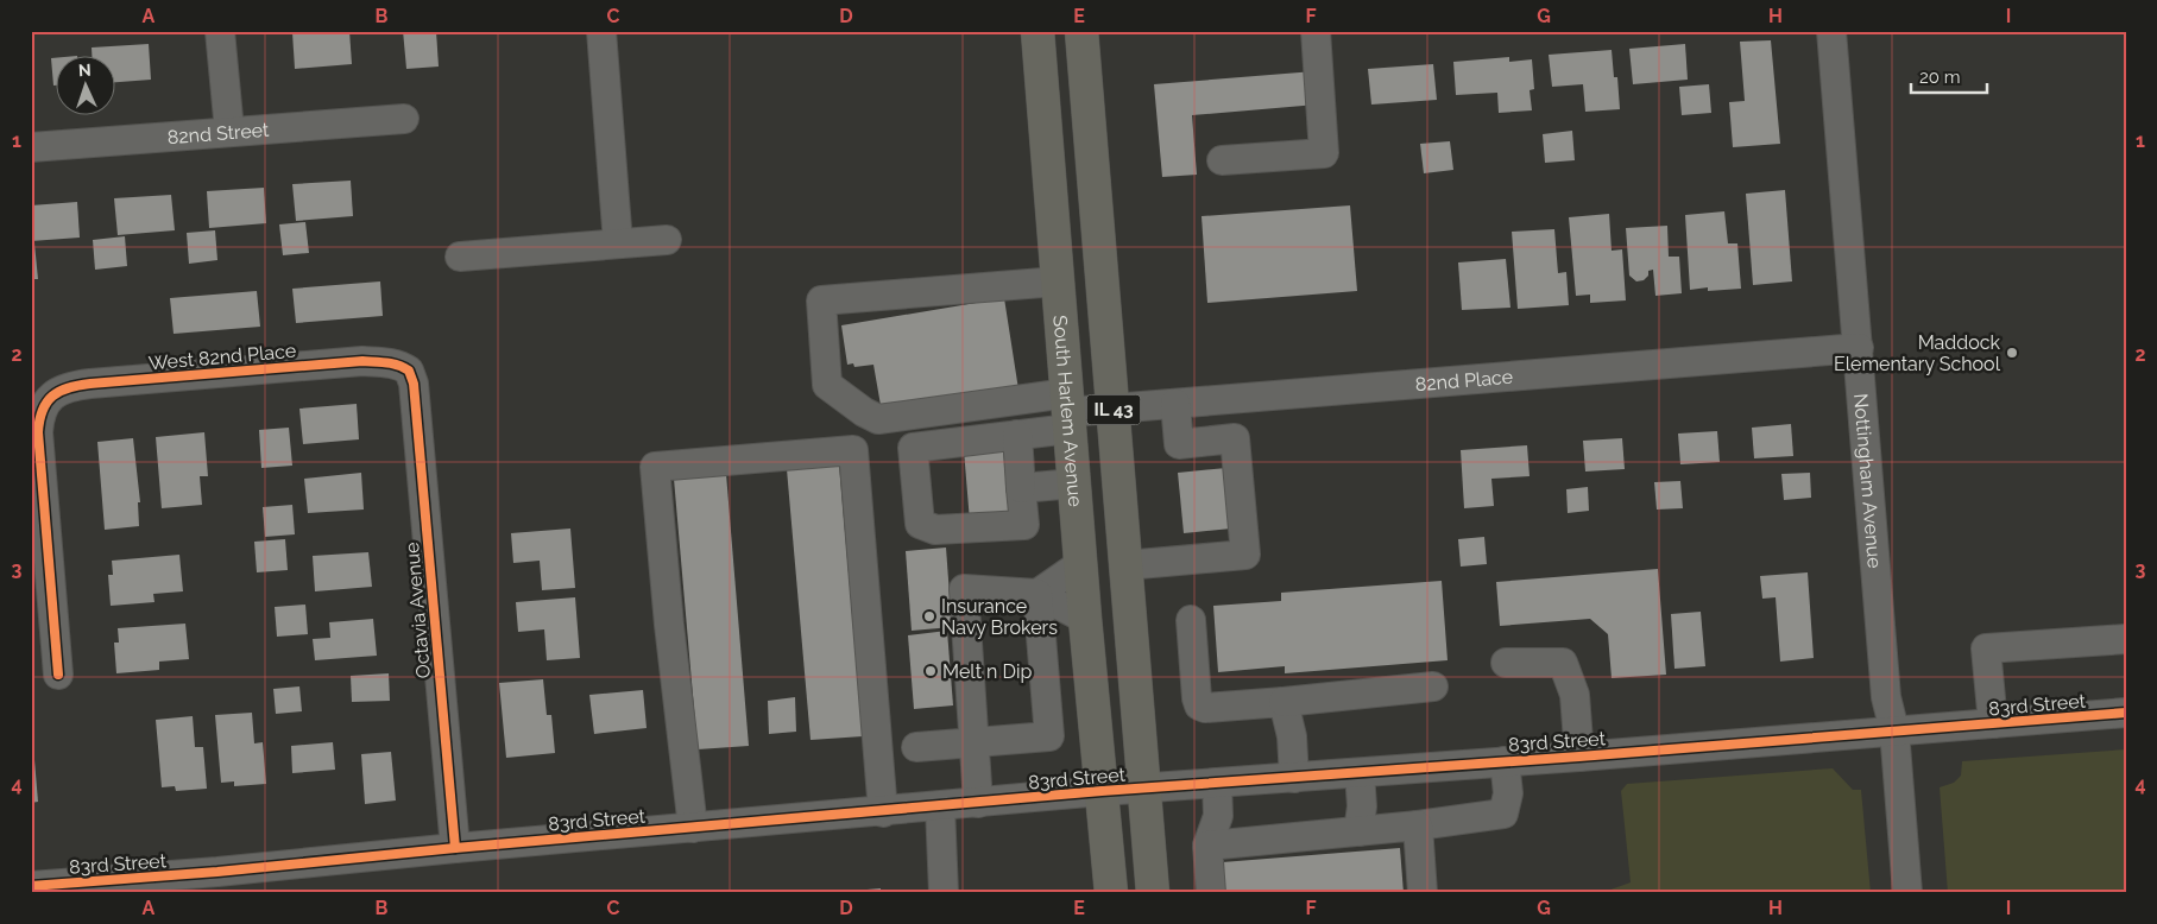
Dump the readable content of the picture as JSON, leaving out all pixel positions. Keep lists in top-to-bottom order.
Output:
{
  "streets": {
    "main road": ["IL 43", "South Harlem Avenue"],
    "street": [
      "82nd Street",
      "West 82nd Place",
      "82nd Place",
      "Nottingham Avenue",
      "Octavia Avenue",
      "83rd Street"
    ]
  },
  "crossings": [
    ["West 82nd Place", "Octavia Avenue"],
    ["82nd Place", "IL 43"],
    ["82nd Place", "South Harlem Avenue"],
    ["82nd Place", "Nottingham Avenue"],
    ["IL 43", "South Harlem Avenue"],
    ["IL 43", "83rd Street"],
    ["South Harlem Avenue", "83rd Street"],
    ["Nottingham Avenue", "83rd Street"],
    ["Octavia Avenue", "83rd Street"]
  ],
  "places": ["Maddock Elementary School", "Insurance Navy Brokers", "Melt n Dip"],
  "scale_bar": "20 m",
  "north": "top",
  "grid": {
    "columns": [
      "A",
      "B",
      "C",
      "D",
      "E",
      "F",
      "G",
      "H",
      "I"
    ],
    "rows": [
      "1",
      "2",
      "3",
      "4"
    ]
  }
}
